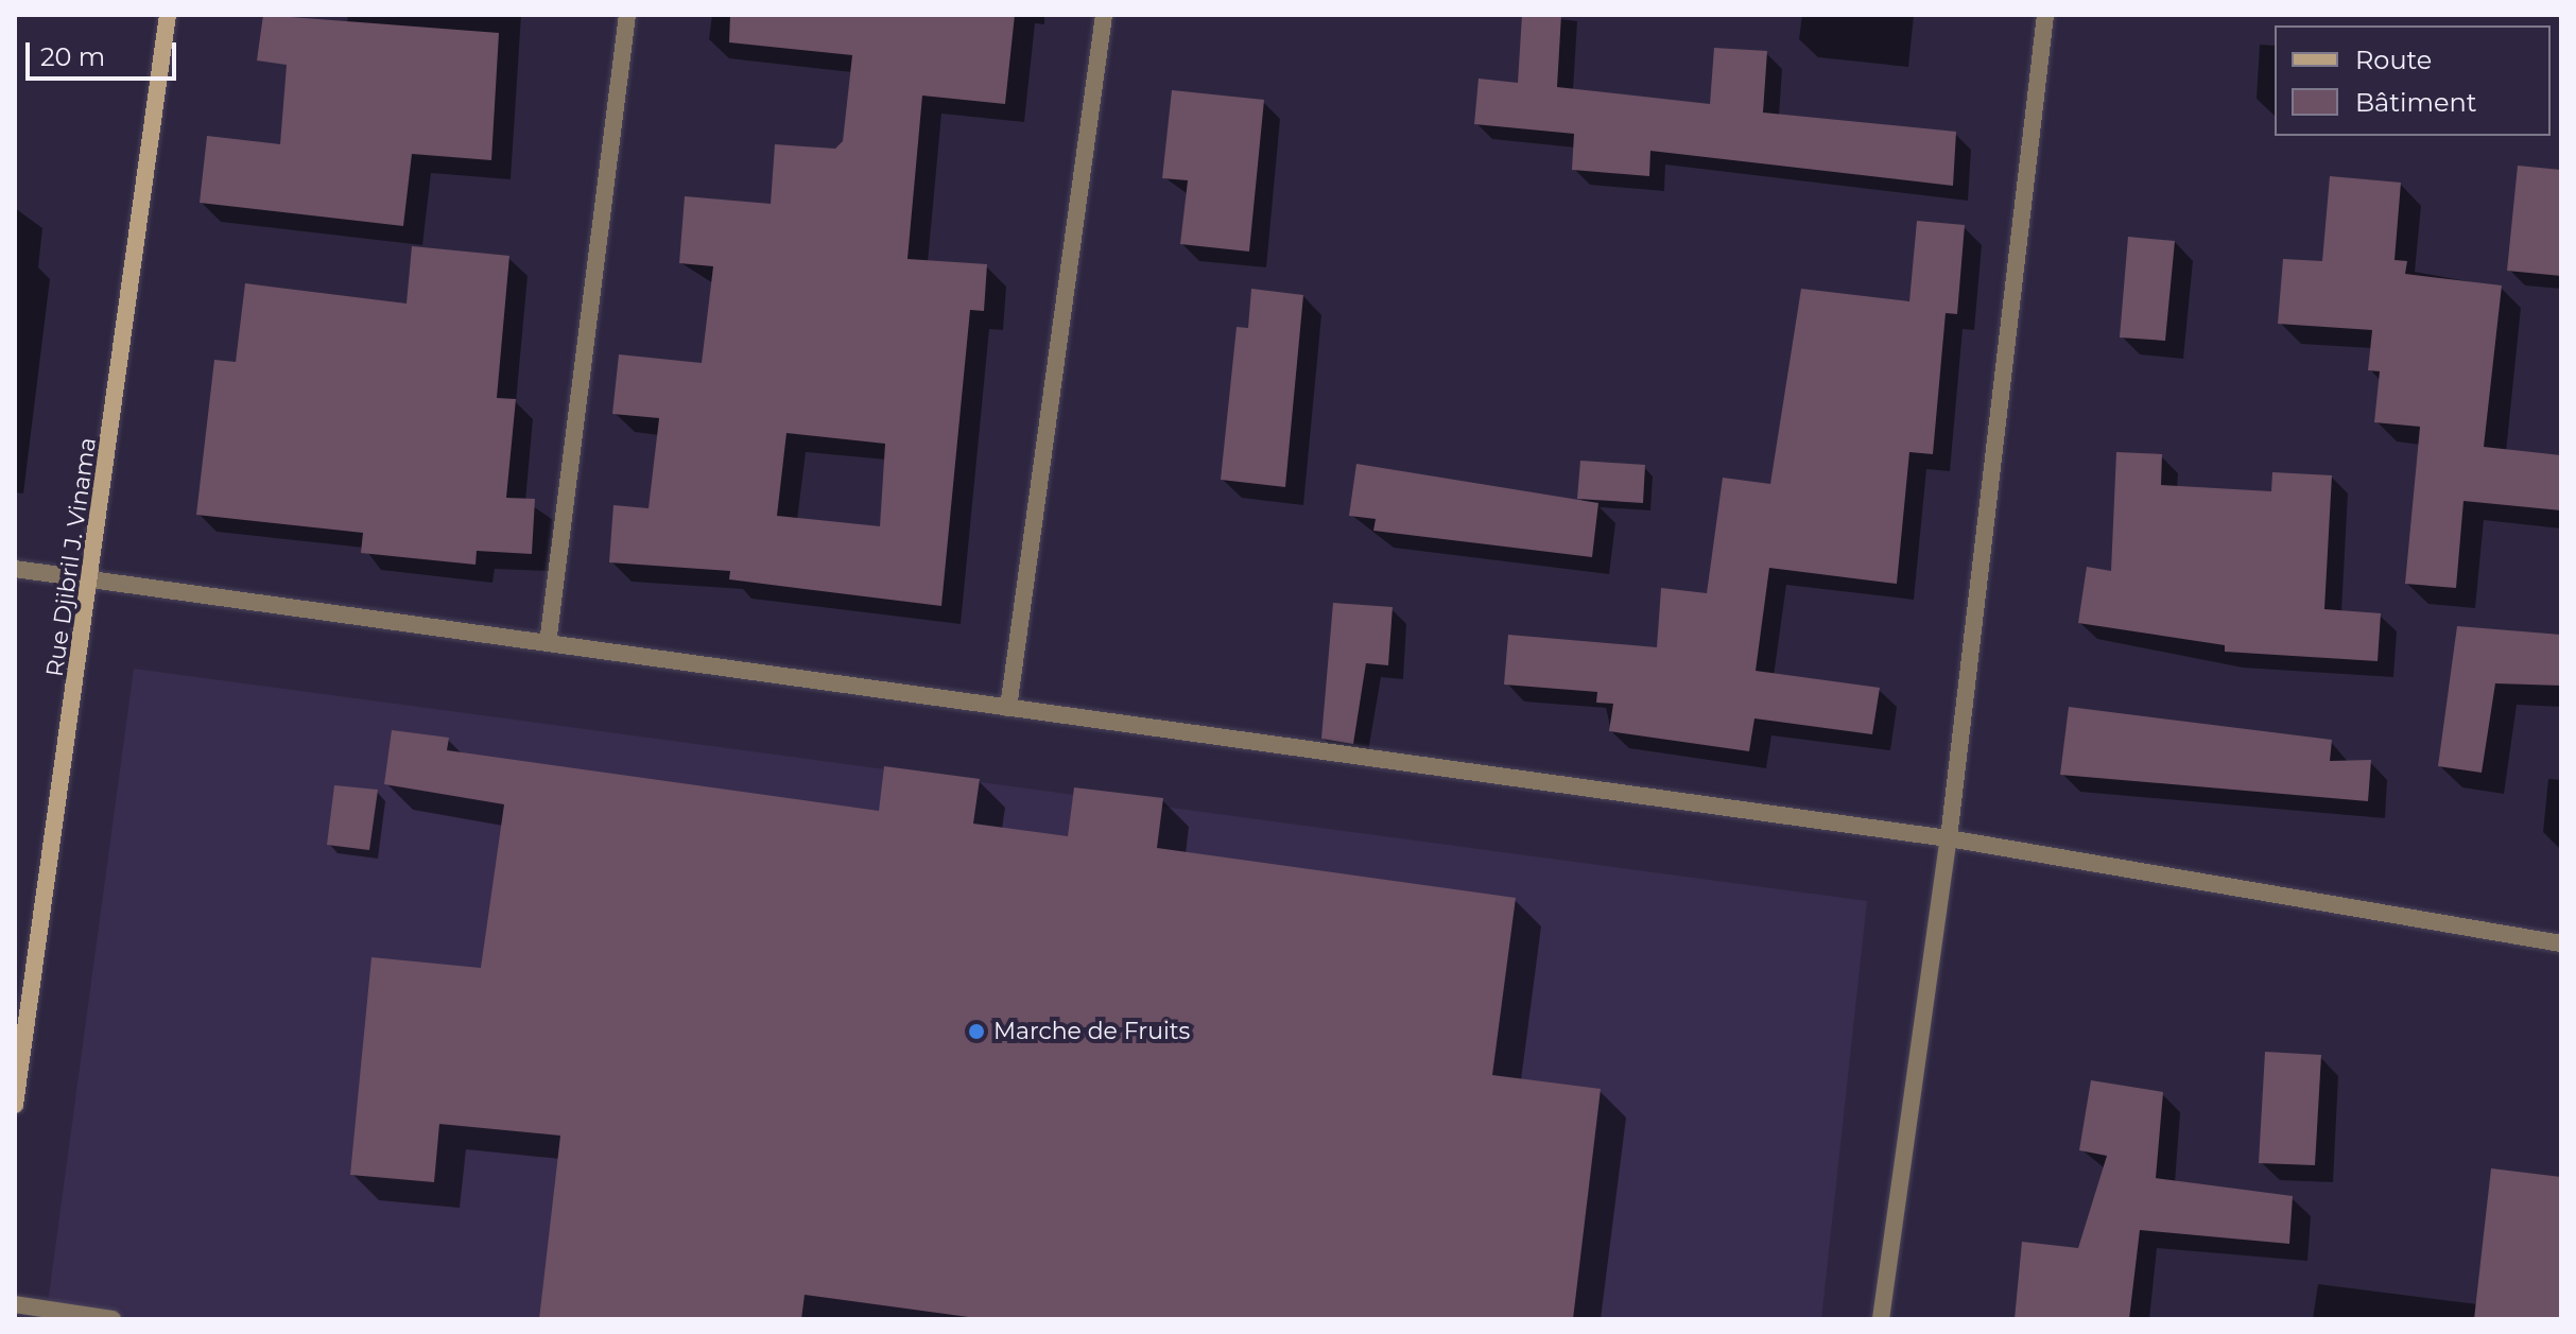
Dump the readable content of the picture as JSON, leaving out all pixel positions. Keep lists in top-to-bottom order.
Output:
{
  "streets": {
    "street": ["Rue Djibril J. Vinama"]
  },
  "places": ["Marche de Fruits"],
  "legend": ["Route", "Bâtiment"],
  "scale_bar": "20 m"
}
